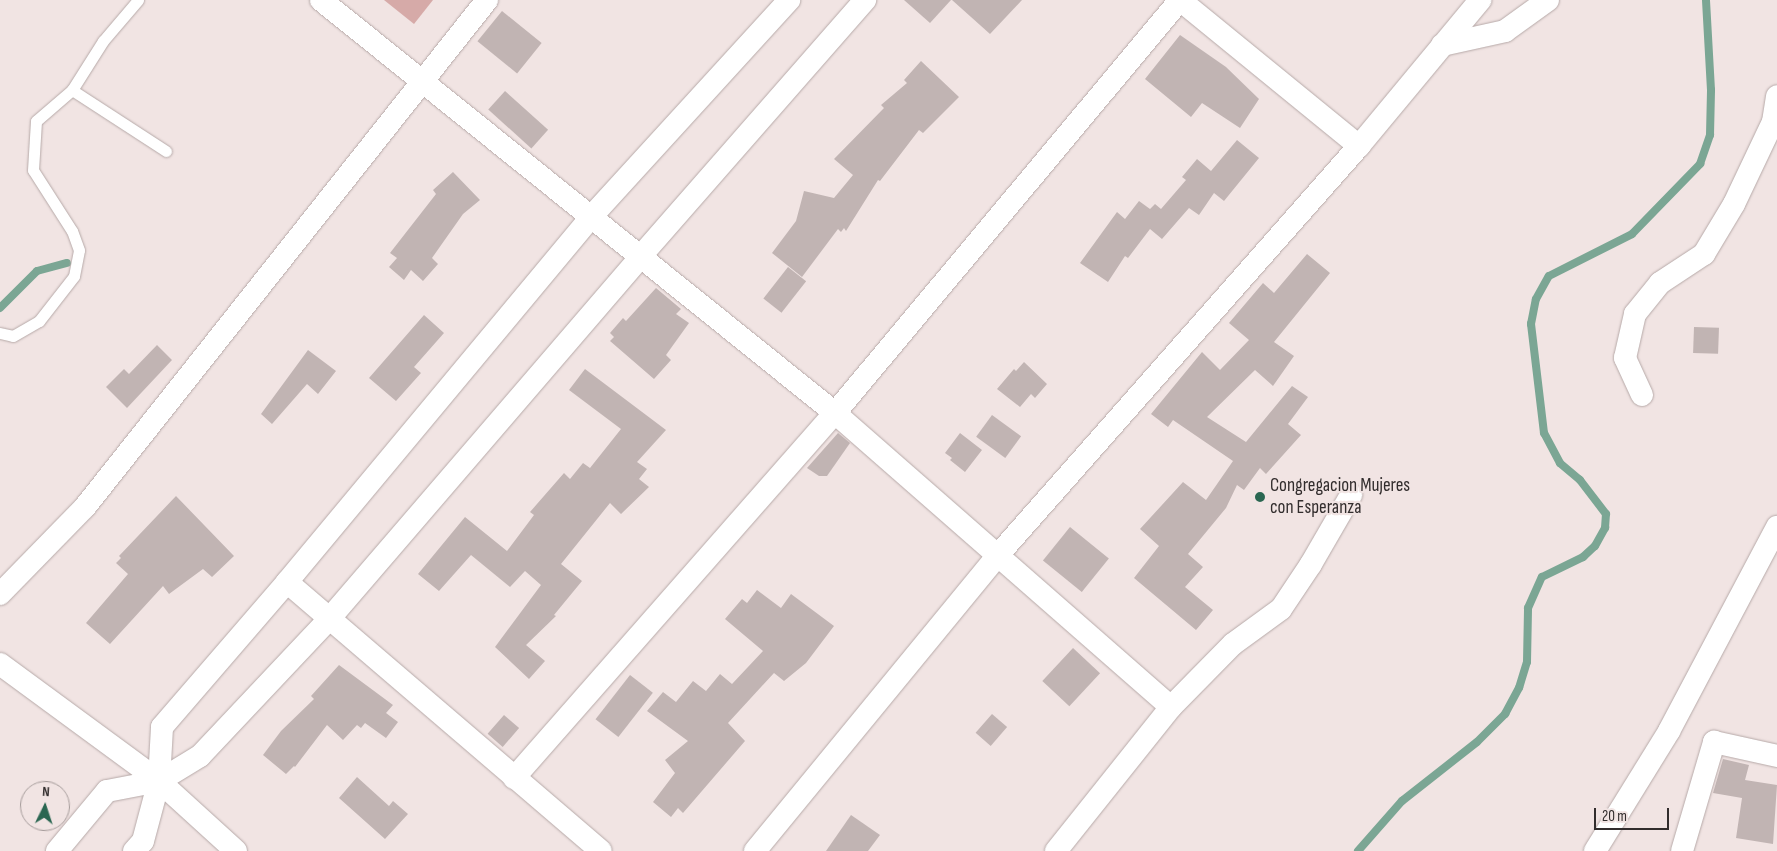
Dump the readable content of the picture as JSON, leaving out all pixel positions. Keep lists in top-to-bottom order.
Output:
{
  "places": ["Congregacion Mujeres con Esperanza"],
  "scale_bar": "20 m",
  "north": "top"
}
